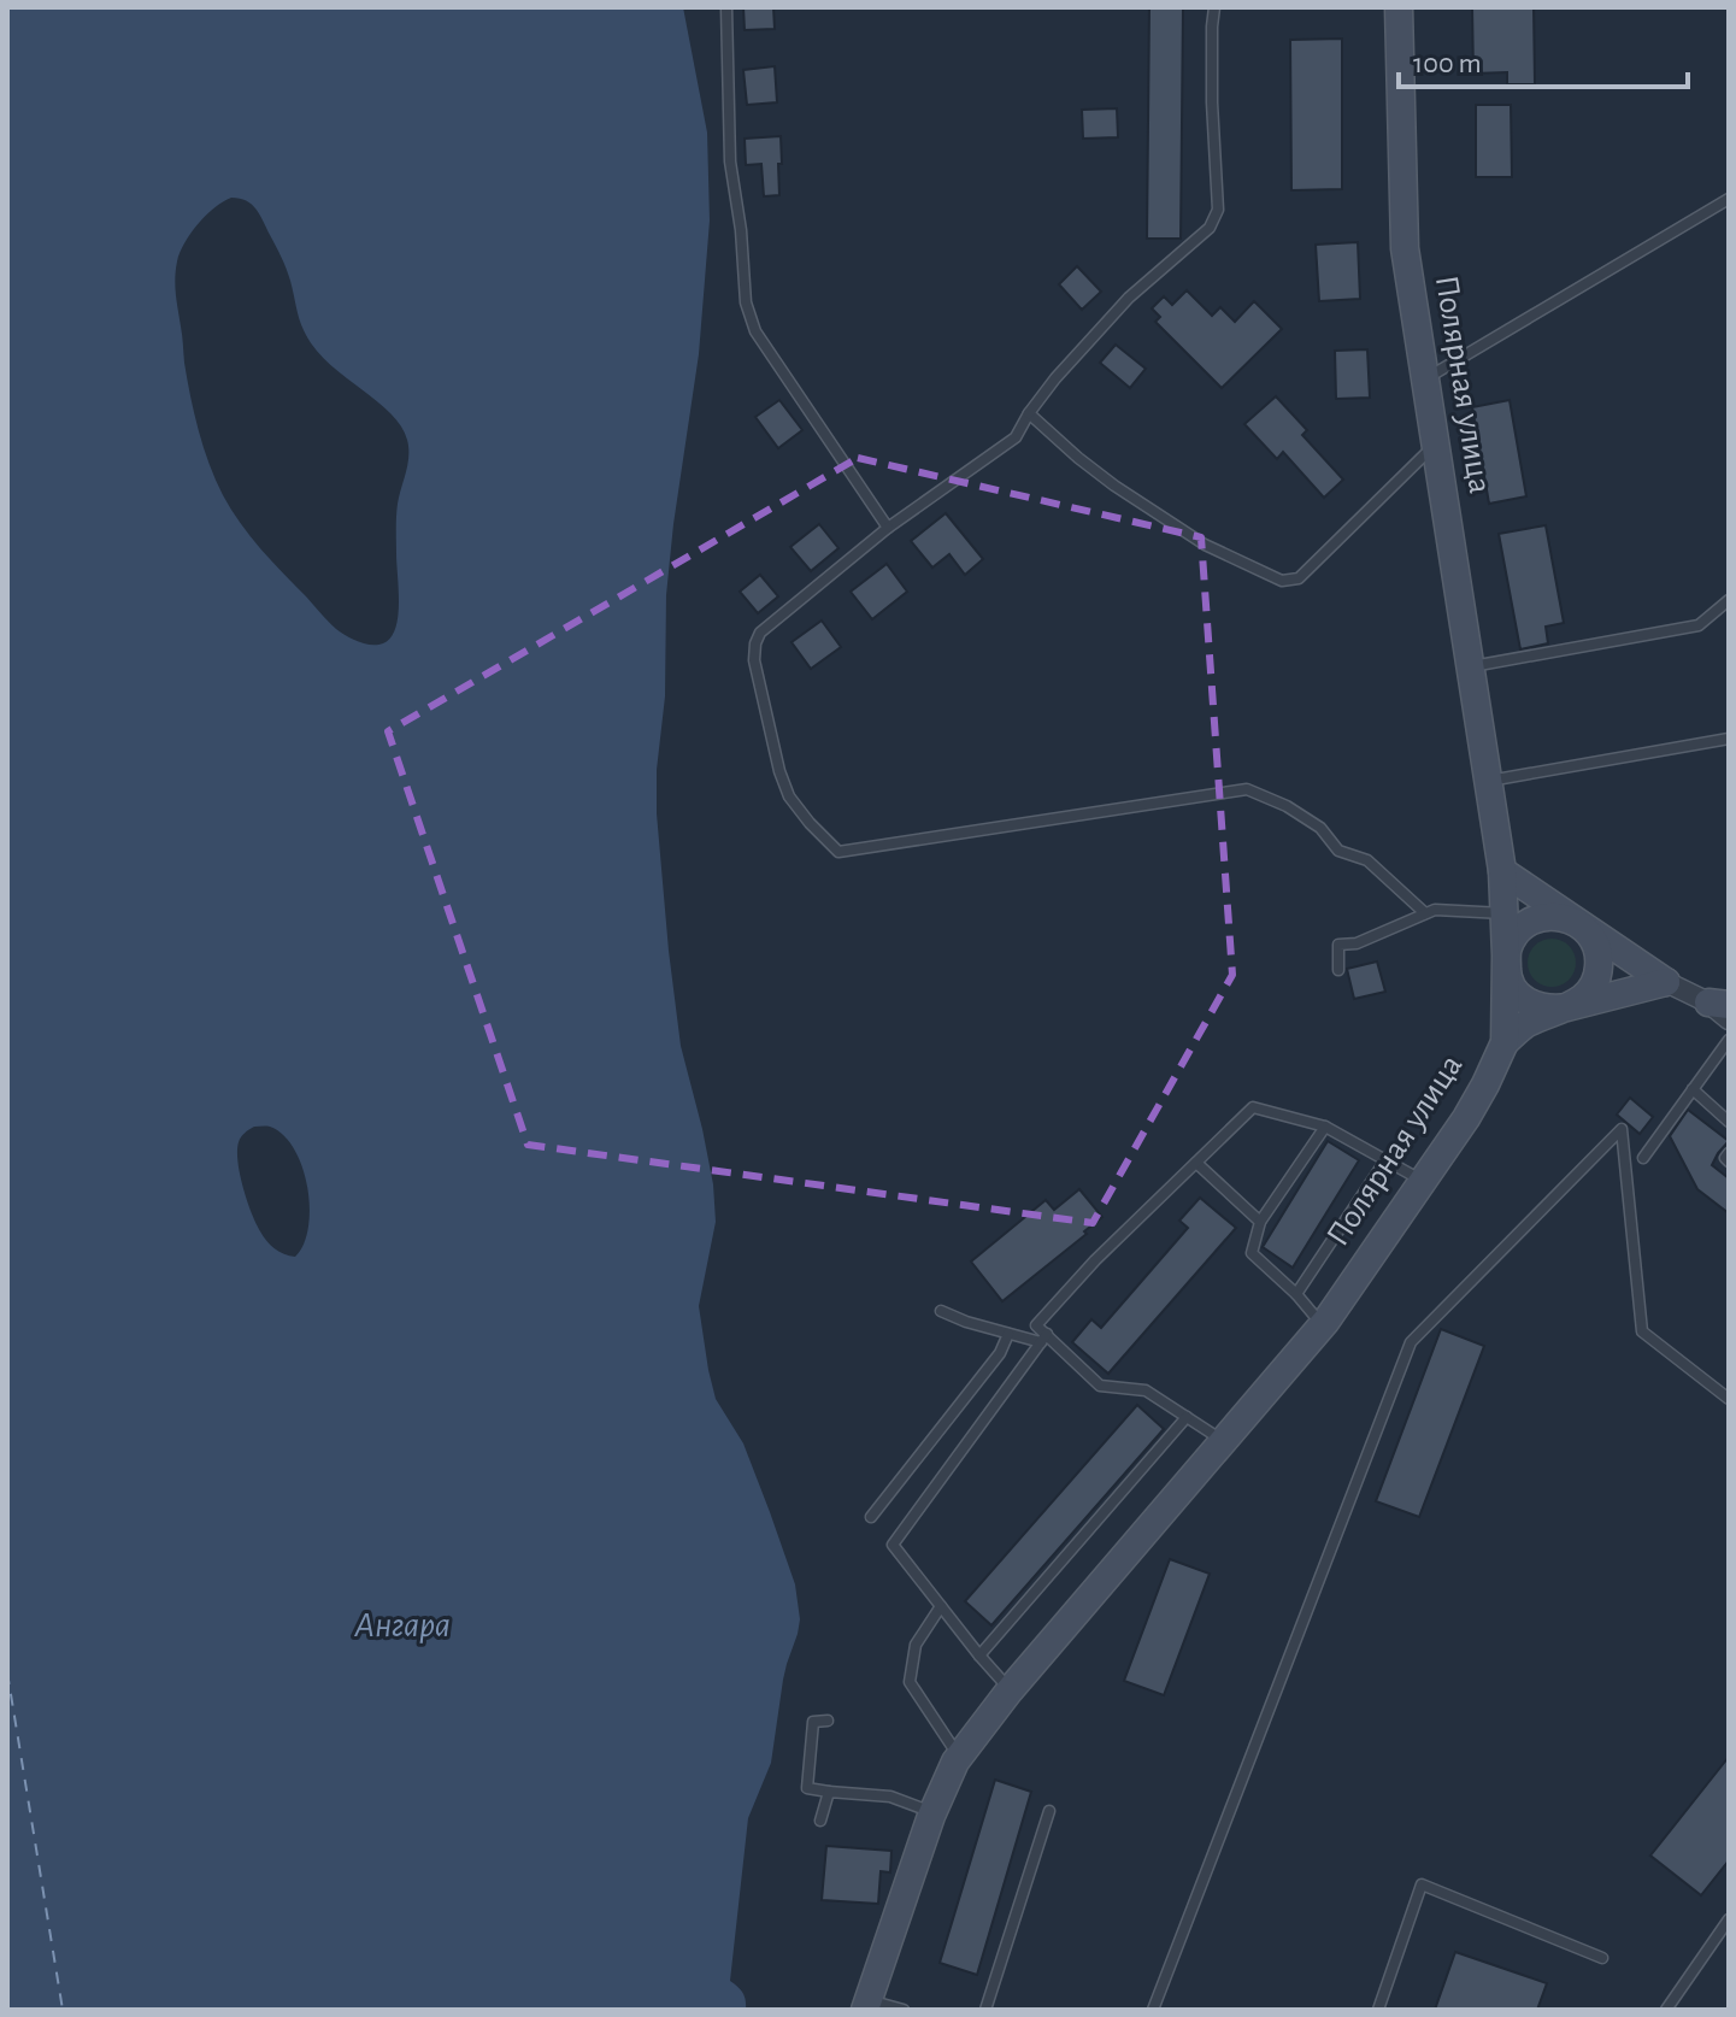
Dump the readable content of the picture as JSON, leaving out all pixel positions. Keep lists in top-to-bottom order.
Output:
{
  "streets": {
    "main road": ["Полярная улица"]
  },
  "water": ["Ангара"],
  "scale_bar": "100 m"
}
